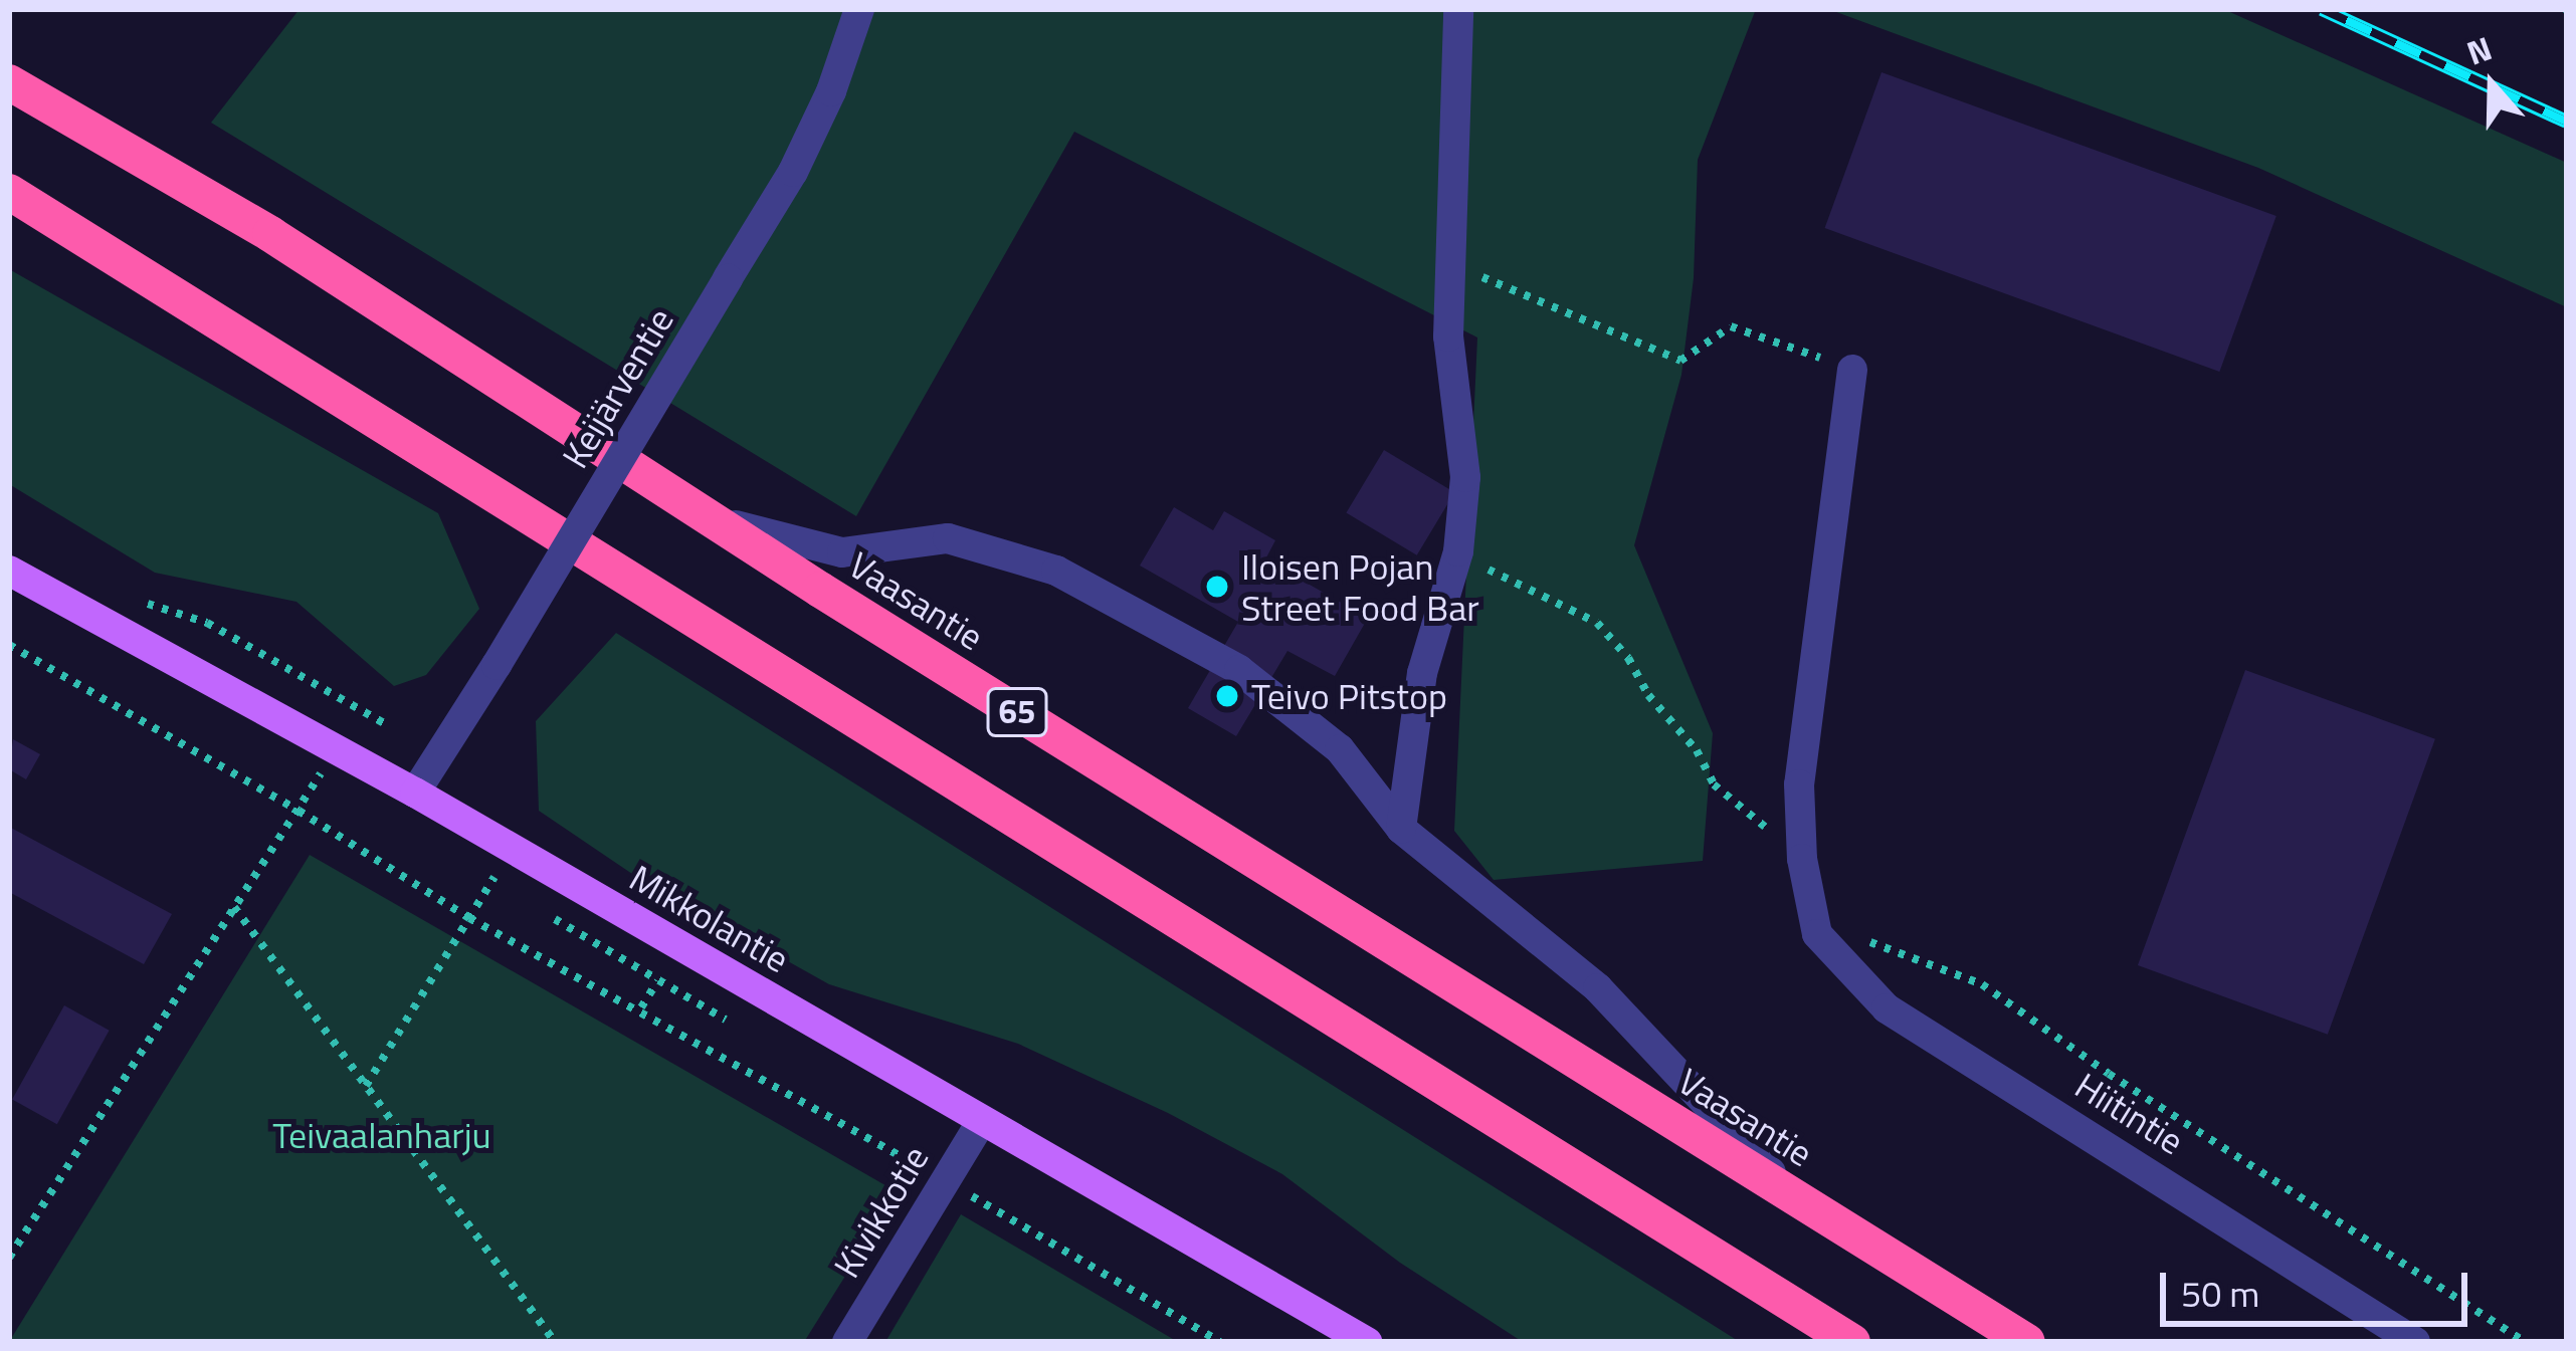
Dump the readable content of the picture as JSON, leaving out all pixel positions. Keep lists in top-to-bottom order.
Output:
{
  "streets": {
    "highway": ["Vaasantie", "65"],
    "main road": ["Mikkolantie"],
    "street": ["Keijärventie", "Hiitintie", "Kivikkotie"]
  },
  "crossings": [
    ["Keijärventie", "Mikkolantie"],
    ["Mikkolantie", "Kivikkotie"]
  ],
  "parks": ["Teivaalanharju"],
  "places": ["Iloisen Pojan Street Food Bar", "Teivo Pitstop"],
  "scale_bar": "50 m",
  "north": "top"
}
